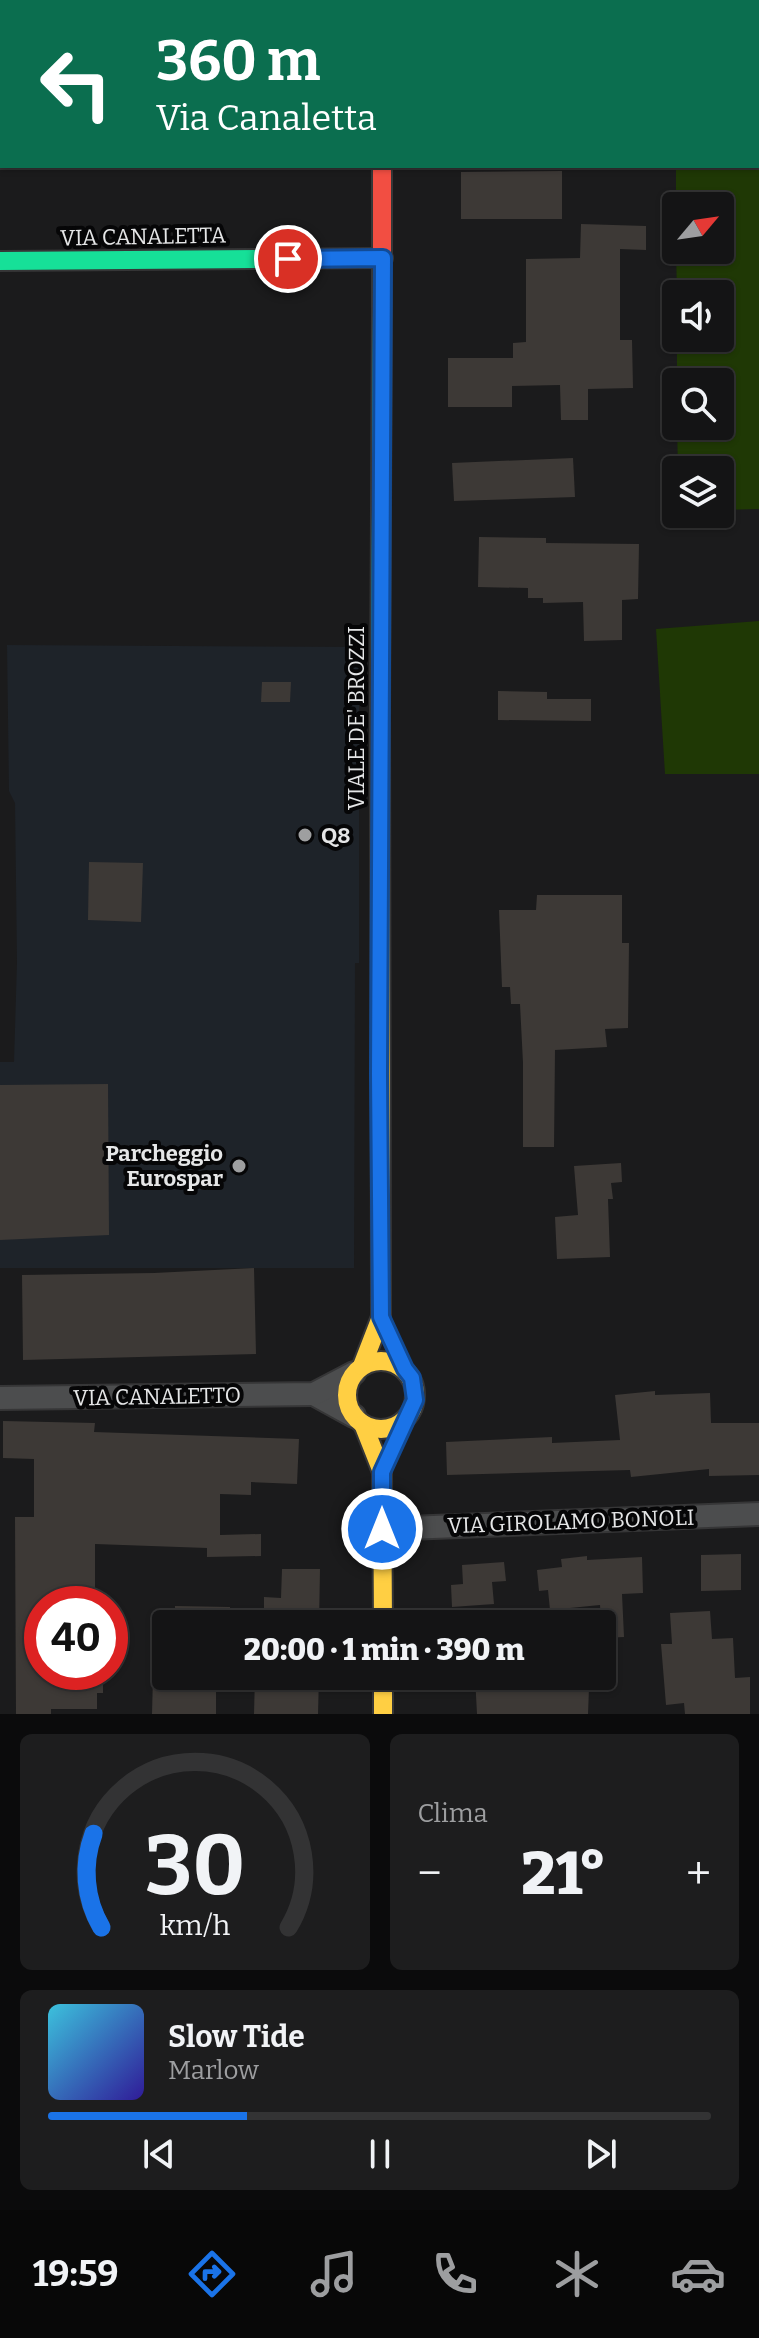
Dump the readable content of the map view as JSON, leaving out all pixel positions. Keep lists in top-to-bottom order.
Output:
{
  "streets": {
    "street": [
      "VIA CANALETTA",
      "VIALE DE' BROZZI",
      "VIA CANALETTO",
      "VIA GIROLAMO BONOLI"
    ]
  },
  "crossings": [
    ["VIA CANALETTA", "VIALE DE' BROZZI"],
    ["VIALE DE' BROZZI", "VIA CANALETTO"],
    ["VIALE DE' BROZZI", "VIA GIROLAMO BONOLI"]
  ],
  "places": ["Q8", "Parcheggio Eurospar"],
  "north": "top right",
  "page": {
    "turn": ["360 m", "Via Canaletta"],
    "limit": "40",
    "trip": "20:00 · 1 min · 390 m",
    "tile": "Clima",
    "heat": ["−", "21°", "+"],
    "song": ["Slow Tide", "Marlow"],
    "tabs": "19:59",
    "gauge": ["30", "km/h"]
  }
}
